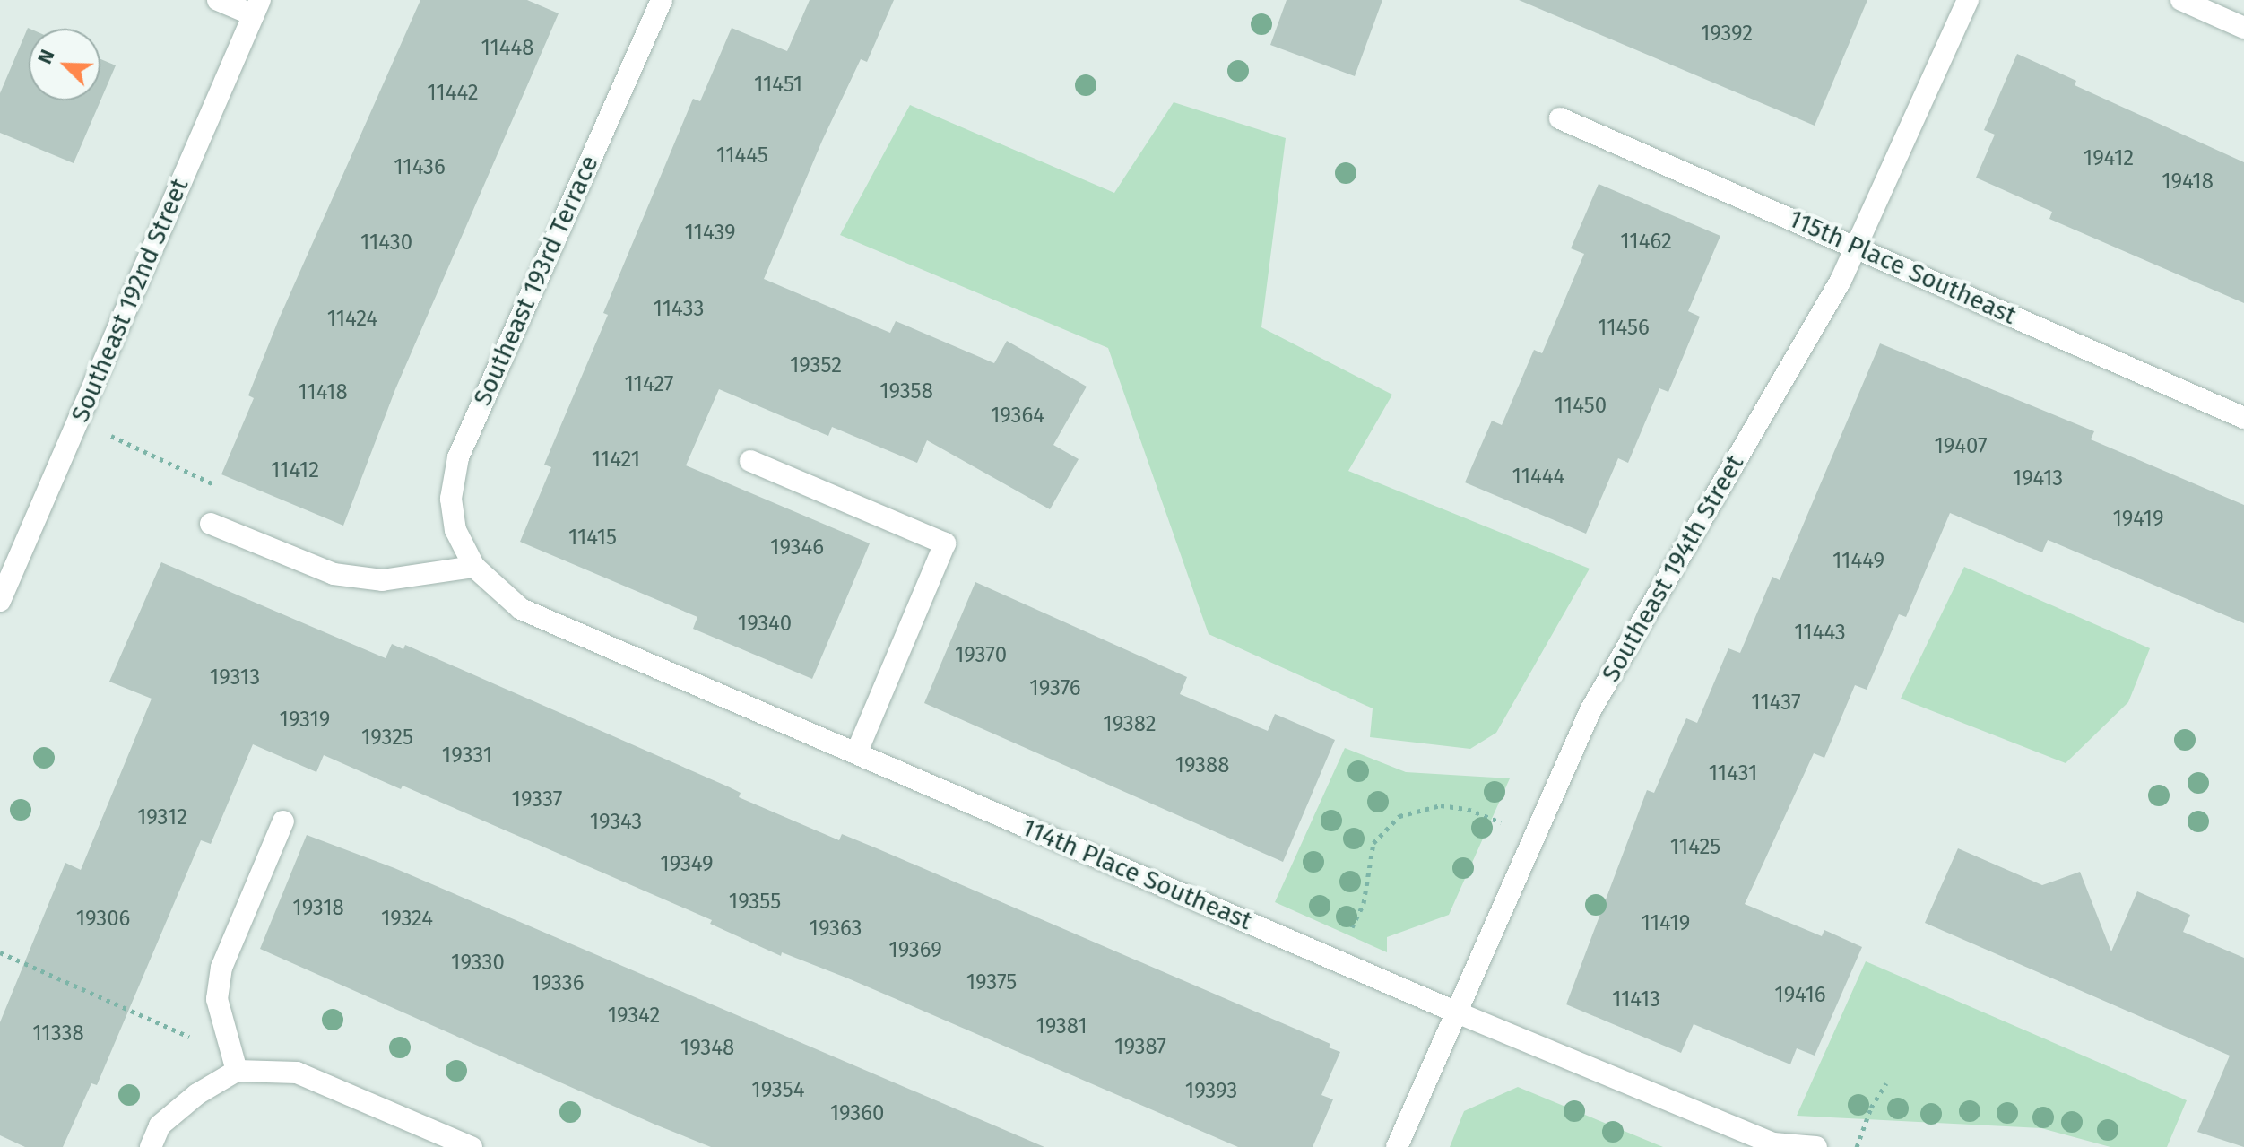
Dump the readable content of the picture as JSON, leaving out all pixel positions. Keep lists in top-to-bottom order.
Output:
{
  "streets": {
    "street": [
      "115th Place Southeast",
      "Southeast 193rd Terrace",
      "Southeast 192nd Street",
      "Southeast 194th Street",
      "114th Place Southeast"
    ]
  },
  "crossings": [
    ["115th Place Southeast", "Southeast 194th Street"],
    ["Southeast 193rd Terrace", "114th Place Southeast"],
    ["Southeast 194th Street", "114th Place Southeast"]
  ],
  "house_numbers": [
    "19392",
    "11448",
    "11451",
    "11442",
    "11445",
    "19412",
    "11436",
    "19418",
    "11439",
    "11462",
    "11430",
    "11433",
    "11424",
    "11456",
    "19352",
    "11427",
    "19358",
    "11418",
    "11450",
    "19364",
    "19407",
    "11421",
    "11412",
    "11444",
    "19413",
    "19419",
    "11415",
    "19346",
    "11449",
    "19340",
    "11443",
    "19370",
    "19313",
    "19376",
    "11437",
    "19319",
    "19382",
    "19325",
    "19331",
    "19388",
    "11431",
    "19337",
    "19312",
    "19343",
    "11425",
    "19349",
    "19355",
    "19318",
    "19306",
    "19324",
    "11419",
    "19363",
    "19369",
    "19330",
    "19375",
    "19336",
    "19416",
    "11413",
    "19342",
    "19381",
    "11338",
    "19387",
    "19348",
    "19354",
    "19393",
    "19360"
  ],
  "north": "top left"
}
